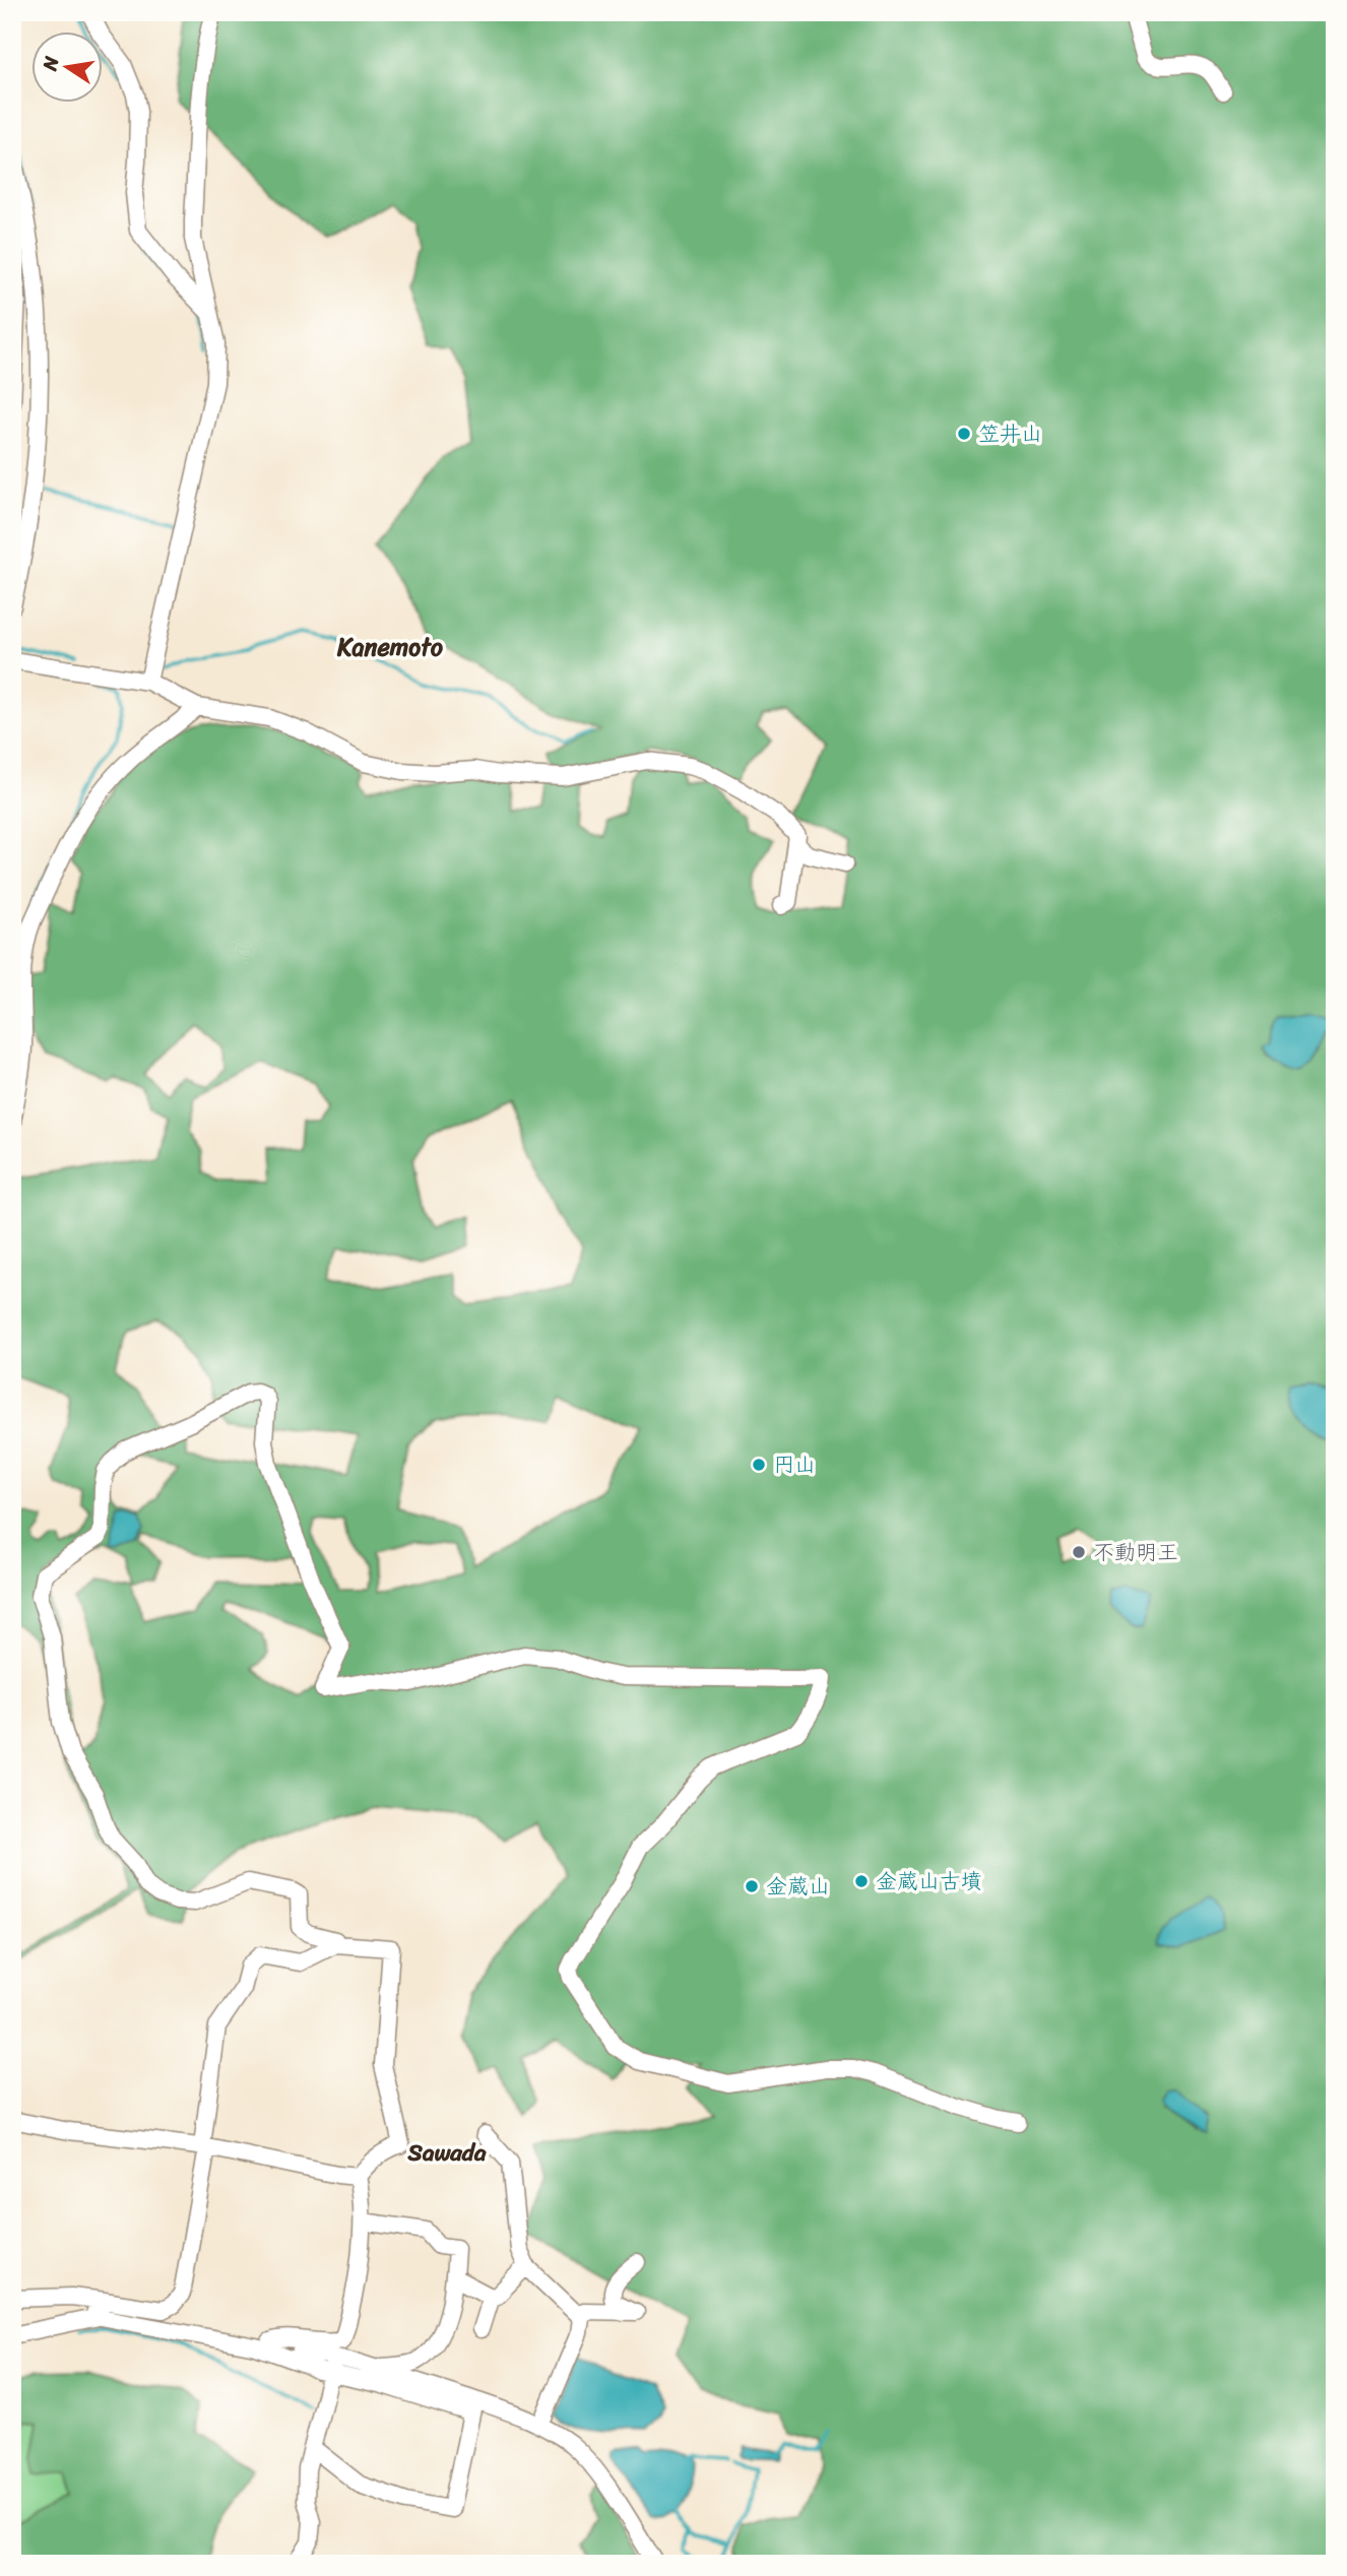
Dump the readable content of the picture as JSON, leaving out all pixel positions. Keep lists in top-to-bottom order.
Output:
{
  "districts": ["Kanemoto", "Sawada"],
  "places": [
    "笠井山",
    "円山",
    "不動明王",
    "金蔵山古墳",
    "金蔵山"
  ],
  "north": "left"
}
